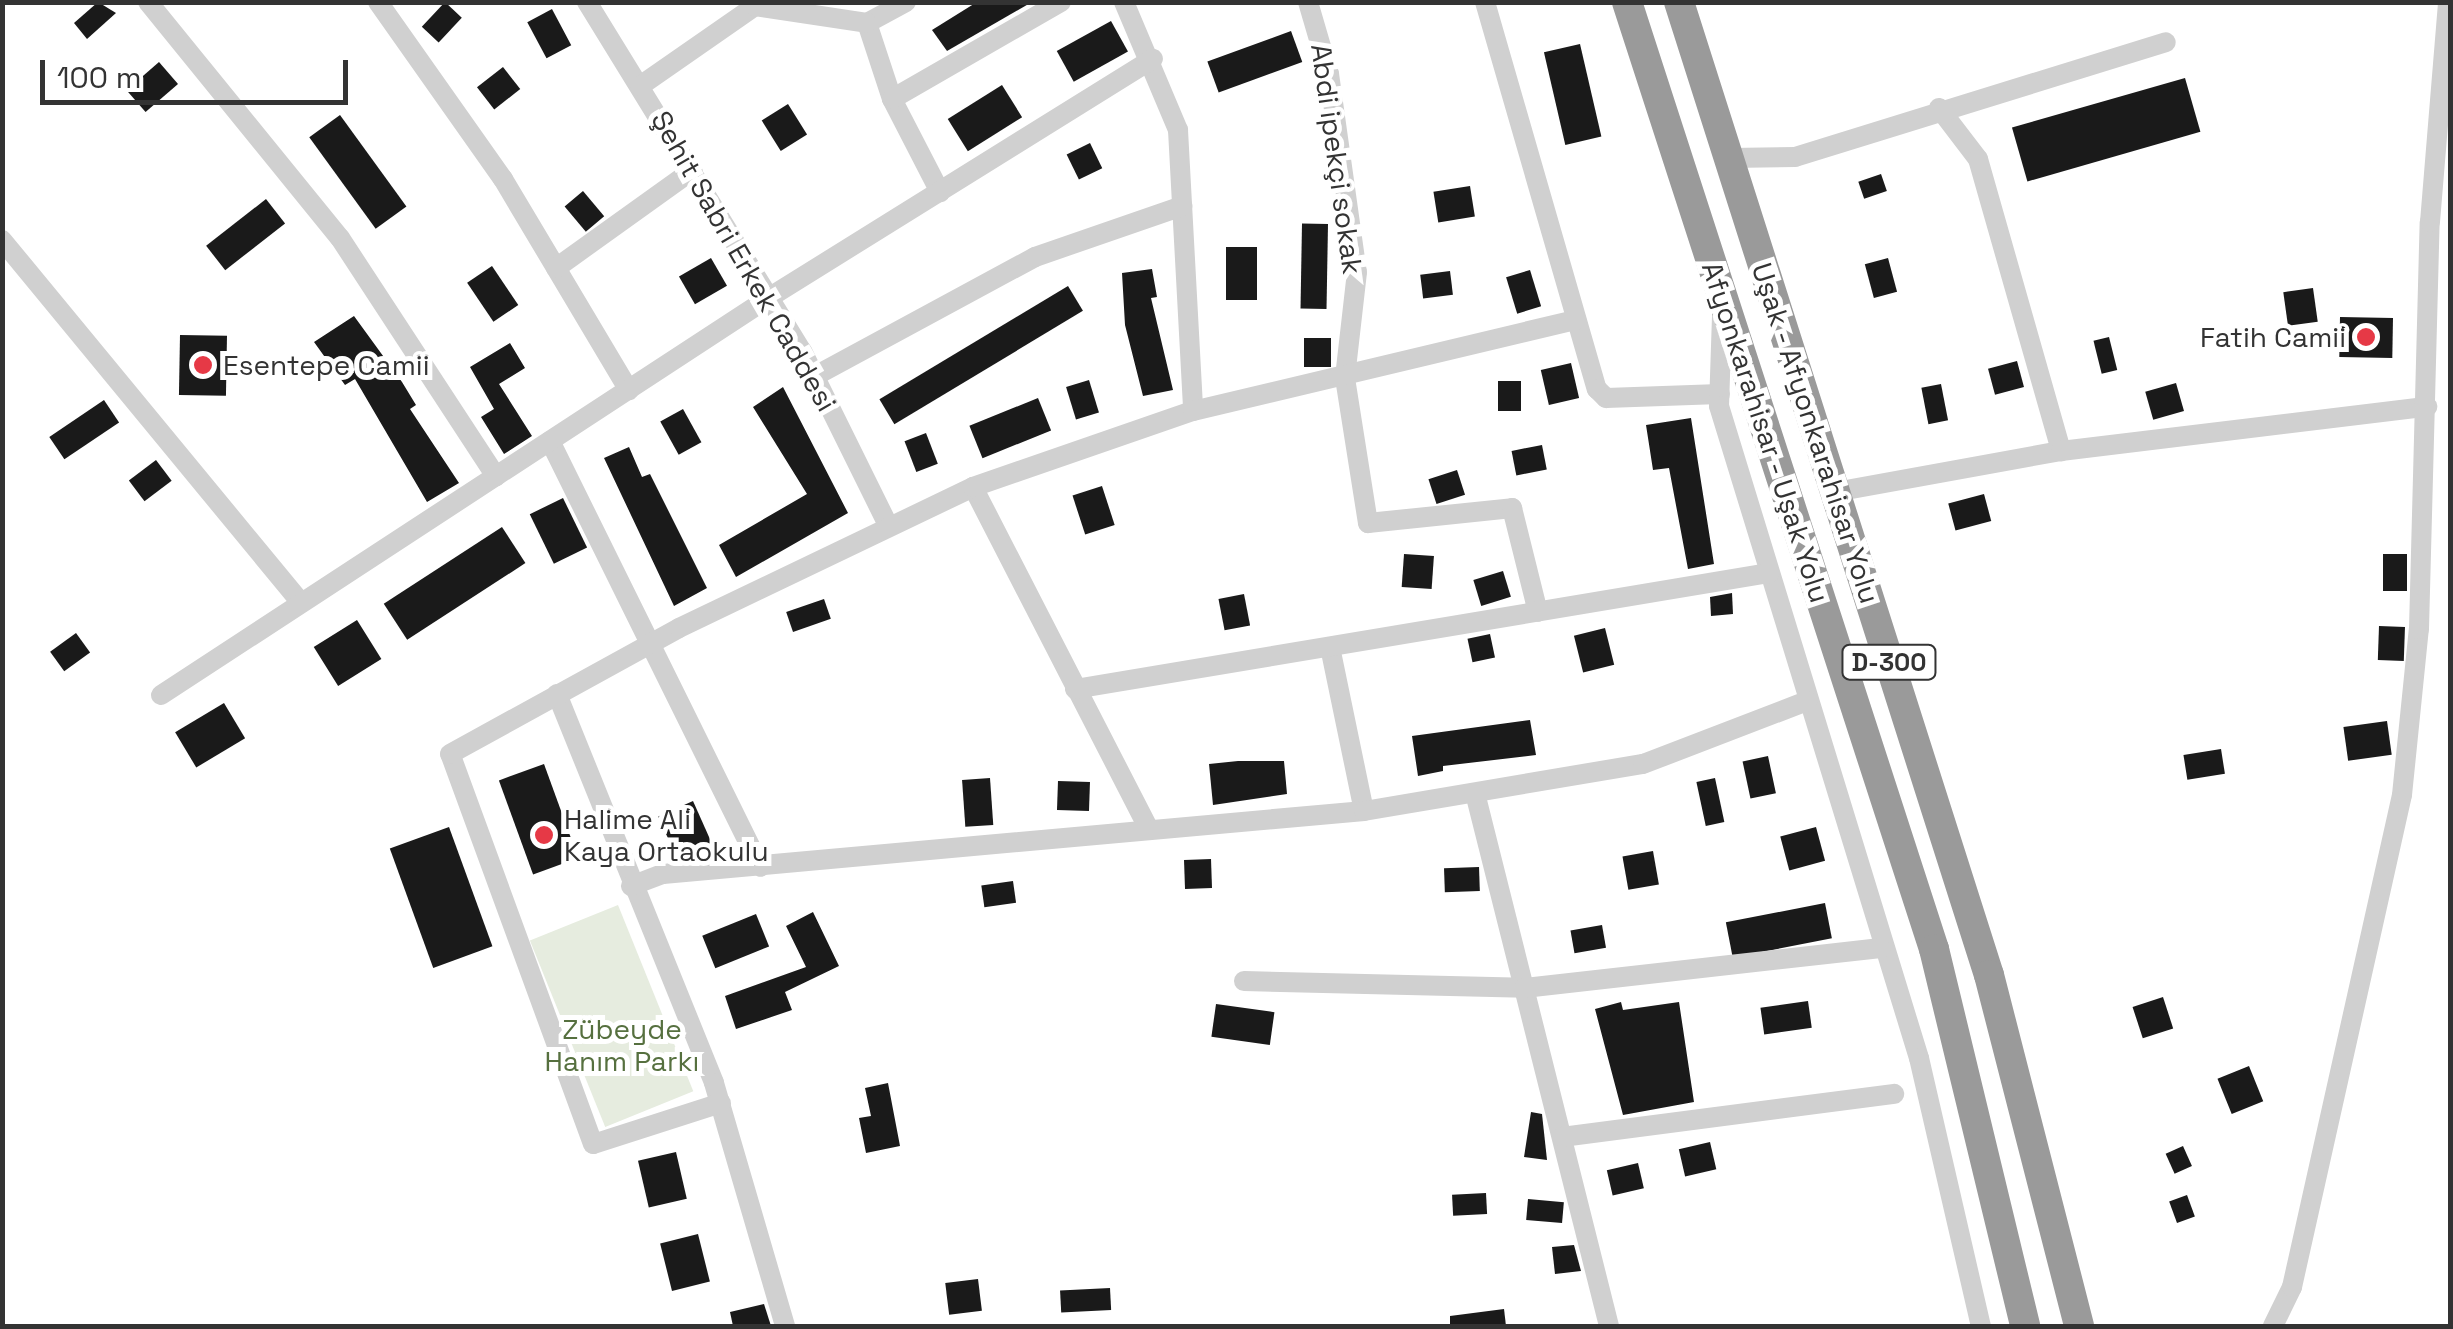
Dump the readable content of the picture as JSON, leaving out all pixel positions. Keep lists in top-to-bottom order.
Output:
{
  "streets": {
    "highway": ["Afyonkarahisar - Uşak Yolu", "Uşak - Afyonkarahisar Yolu", "D-300"],
    "street": ["Abdi ipekçi sokak", "Şehit Sabri Erkek Caddesi"]
  },
  "parks": ["Zübeyde Hanım Parkı"],
  "places": ["Fatih Camii", "Esentepe Camii", "Halime Ali Kaya Ortaokulu"],
  "scale_bar": "100 m"
}
